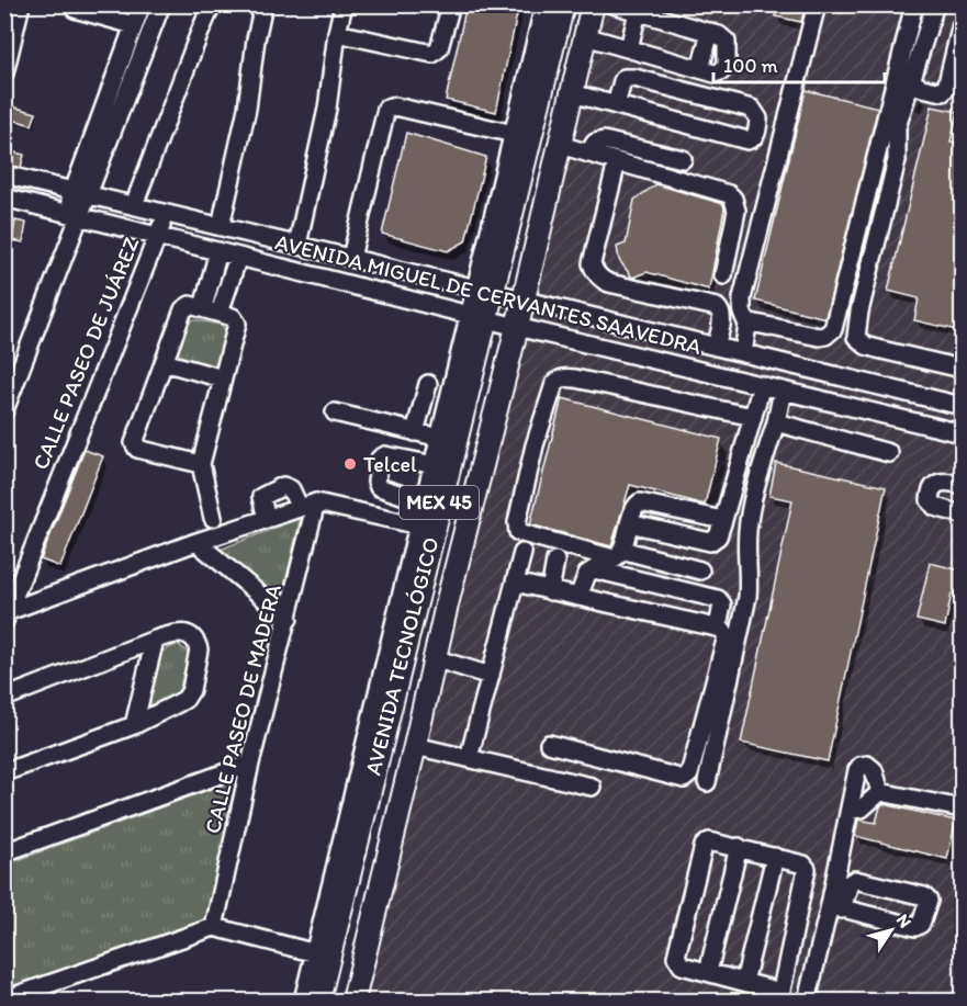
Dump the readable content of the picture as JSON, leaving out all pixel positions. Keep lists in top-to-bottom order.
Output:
{
  "streets": {
    "main road": ["MEX 45", "AVENIDA TECNOLÓGICO"],
    "street": ["AVENIDA MIGUEL DE CERVANTES SAAVEDRA", "CALLE PASEO DE JUÁREZ", "CALLE PASEO DE MADERA"]
  },
  "crossings": [
    ["AVENIDA MIGUEL DE CERVANTES SAAVEDRA", "CALLE PASEO DE JUÁREZ"],
    ["AVENIDA MIGUEL DE CERVANTES SAAVEDRA", "AVENIDA TECNOLÓGICO"]
  ],
  "places": ["Telcel"],
  "scale_bar": "100 m",
  "north": "top right"
}
